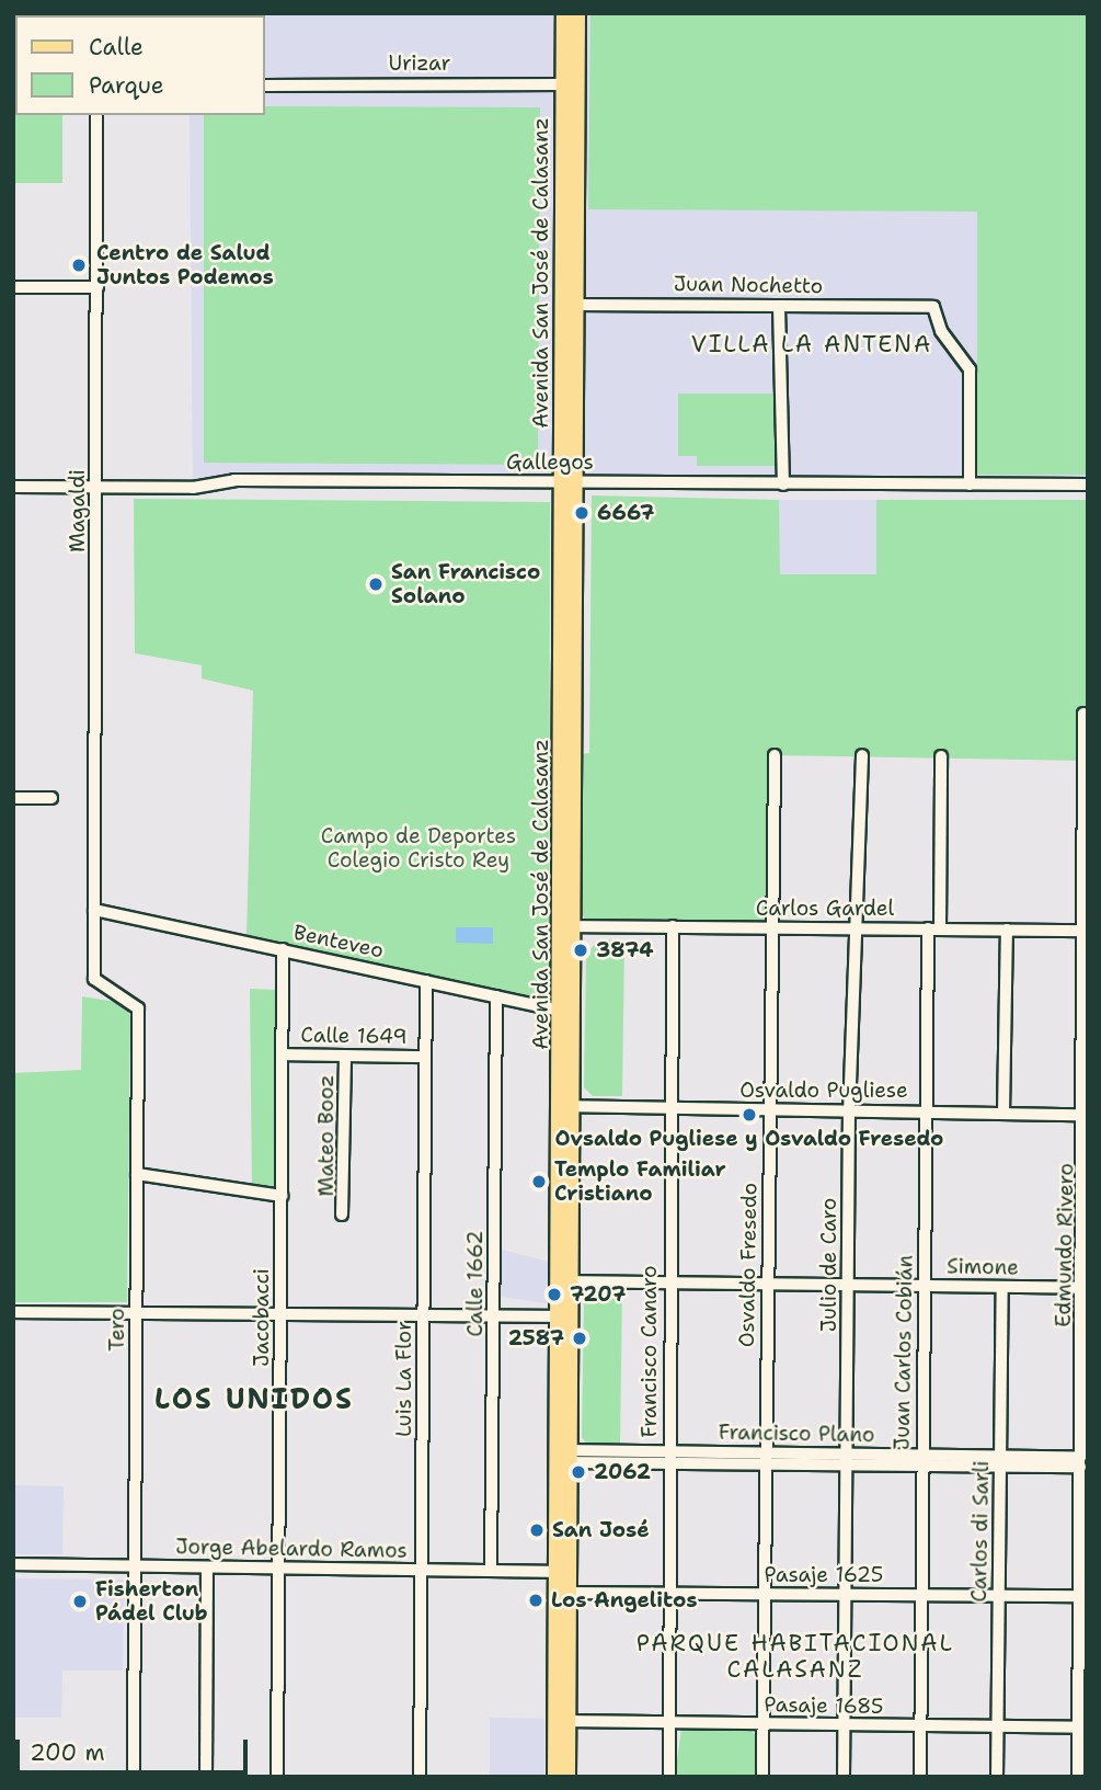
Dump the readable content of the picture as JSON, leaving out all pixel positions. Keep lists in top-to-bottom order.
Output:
{
  "streets": {
    "main road": ["Avenida San José de Calasanz"],
    "street": [
      "Urizar",
      "Juan Nochetto",
      "Gallegos",
      "Magaldi",
      "Carlos Gardel",
      "Benteveo",
      "Calle 1649",
      "Osvaldo Pugliese",
      "Mateo Booz",
      "Edmundo Rivero",
      "Osvaldo Fresedo",
      "Julio de Caro",
      "Simone",
      "Calle 1662",
      "Jacobacci",
      "Tero",
      "Francisco Canaro",
      "Juan Carlos Cobián",
      "Luis La Flor",
      "Francisco Plano",
      "Carlos di Sarli",
      "Jorge Abelardo Ramos",
      "Pasaje 1625",
      "Pasaje 1685"
    ]
  },
  "crossings": [
    ["Urizar", "Avenida San José de Calasanz"],
    ["Avenida San José de Calasanz", "Juan Nochetto"],
    ["Avenida San José de Calasanz", "Gallegos"],
    ["Avenida San José de Calasanz", "Carlos Gardel"],
    ["Avenida San José de Calasanz", "Benteveo"],
    ["Avenida San José de Calasanz", "Osvaldo Pugliese"],
    ["Avenida San José de Calasanz", "Simone"],
    ["Avenida San José de Calasanz", "Francisco Plano"],
    ["Avenida San José de Calasanz", "Jorge Abelardo Ramos"],
    ["Avenida San José de Calasanz", "Pasaje 1625"],
    ["Avenida San José de Calasanz", "Pasaje 1685"],
    ["Juan Nochetto", "Gallegos"],
    ["Gallegos", "Magaldi"],
    ["Magaldi", "Benteveo"],
    ["Magaldi", "Tero"],
    ["Carlos Gardel", "Edmundo Rivero"],
    ["Carlos Gardel", "Osvaldo Fresedo"],
    ["Carlos Gardel", "Julio de Caro"],
    ["Carlos Gardel", "Francisco Canaro"],
    ["Carlos Gardel", "Juan Carlos Cobián"],
    ["Benteveo", "Calle 1662"],
    ["Benteveo", "Jacobacci"],
    ["Benteveo", "Tero"],
    ["Benteveo", "Luis La Flor"],
    ["Calle 1649", "Mateo Booz"],
    ["Calle 1649", "Jacobacci"],
    ["Calle 1649", "Luis La Flor"],
    ["Osvaldo Pugliese", "Edmundo Rivero"],
    ["Osvaldo Pugliese", "Osvaldo Fresedo"],
    ["Osvaldo Pugliese", "Julio de Caro"],
    ["Osvaldo Pugliese", "Francisco Canaro"],
    ["Osvaldo Pugliese", "Juan Carlos Cobián"],
    ["Edmundo Rivero", "Simone"],
    ["Edmundo Rivero", "Francisco Plano"],
    ["Edmundo Rivero", "Pasaje 1625"],
    ["Edmundo Rivero", "Pasaje 1685"],
    ["Osvaldo Fresedo", "Simone"],
    ["Osvaldo Fresedo", "Francisco Plano"],
    ["Osvaldo Fresedo", "Pasaje 1625"],
    ["Osvaldo Fresedo", "Pasaje 1685"],
    ["Julio de Caro", "Simone"],
    ["Julio de Caro", "Francisco Plano"],
    ["Julio de Caro", "Pasaje 1625"],
    ["Julio de Caro", "Pasaje 1685"],
    ["Simone", "Francisco Canaro"],
    ["Simone", "Juan Carlos Cobián"],
    ["Simone", "Carlos di Sarli"],
    ["Calle 1662", "Jorge Abelardo Ramos"],
    ["Jacobacci", "Jorge Abelardo Ramos"],
    ["Tero", "Jorge Abelardo Ramos"],
    ["Francisco Canaro", "Francisco Plano"],
    ["Francisco Canaro", "Pasaje 1625"],
    ["Francisco Canaro", "Pasaje 1685"],
    ["Juan Carlos Cobián", "Francisco Plano"],
    ["Juan Carlos Cobián", "Pasaje 1625"],
    ["Juan Carlos Cobián", "Pasaje 1685"],
    ["Luis La Flor", "Jorge Abelardo Ramos"],
    ["Francisco Plano", "Carlos di Sarli"],
    ["Carlos di Sarli", "Pasaje 1625"],
    ["Carlos di Sarli", "Pasaje 1685"]
  ],
  "districts": ["VILLA LA ANTENA", "LOS UNIDOS", "PARQUE HABITACIONAL CALASANZ"],
  "parks": ["Campo de Deportes Colegio Cristo Rey"],
  "places": [
    "Centro de Salud Juntos Podemos",
    "6667",
    "San Francisco Solano",
    "3874",
    "Ovsaldo Pugliese y Osvaldo Fresedo",
    "Templo Familiar Cristiano",
    "7207",
    "2587",
    "2062",
    "San José",
    "Los Angelitos",
    "Fisherton Pádel Club"
  ],
  "legend": ["Calle", "Parque"],
  "scale_bar": "200 m"
}
